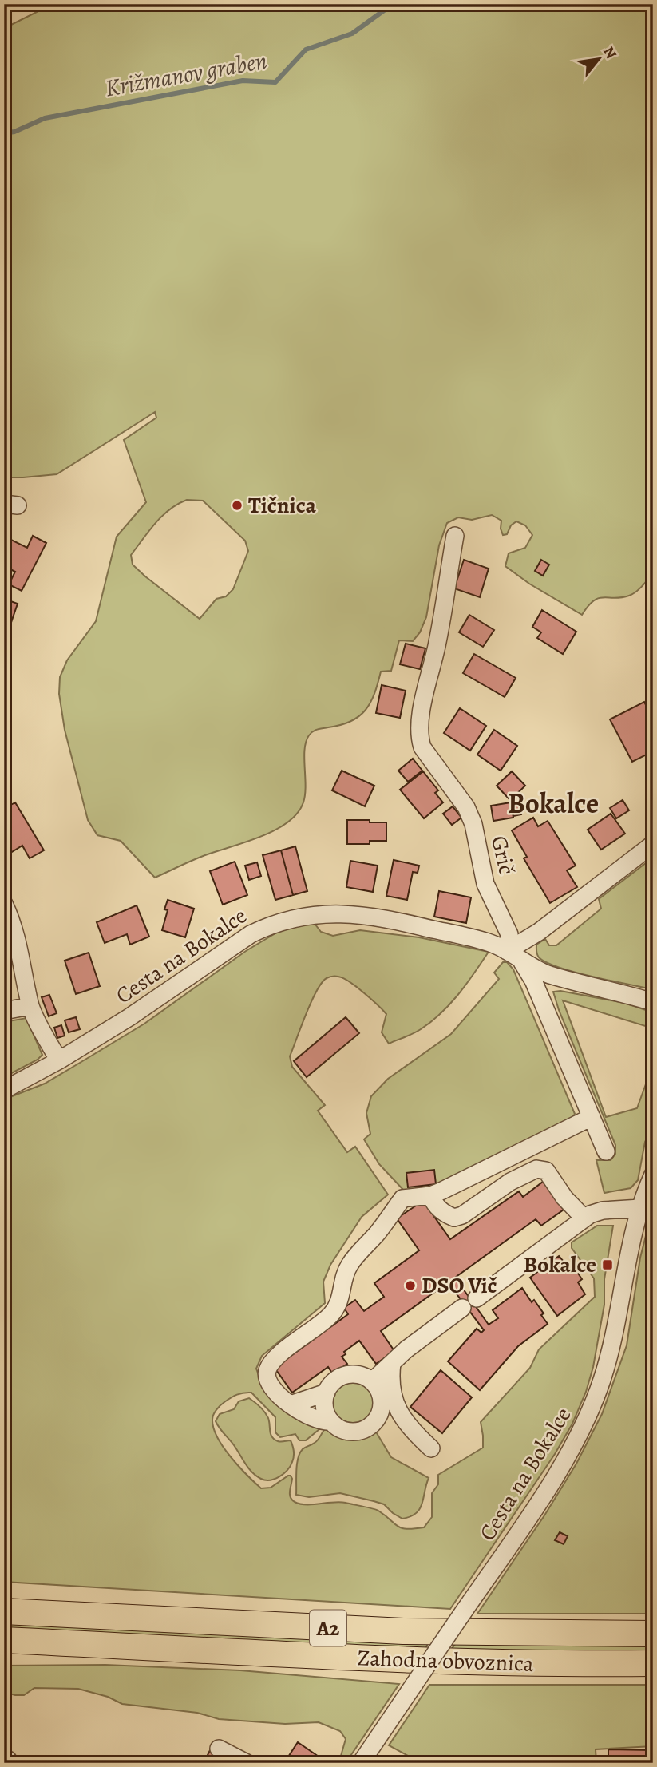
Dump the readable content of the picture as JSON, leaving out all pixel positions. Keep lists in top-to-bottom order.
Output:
{
  "streets": {
    "highway": ["A2", "Zahodna obvoznica"],
    "street": ["Grič", "Cesta na Bokalce"]
  },
  "crossings": [
    ["Grič", "Cesta na Bokalce"]
  ],
  "districts": ["Bokalce"],
  "water": ["Križmanov graben"],
  "places": {
    "other": ["Tičnica", "DSO Vič"],
    "transit": ["Bokalce"]
  },
  "north": "top right"
}
